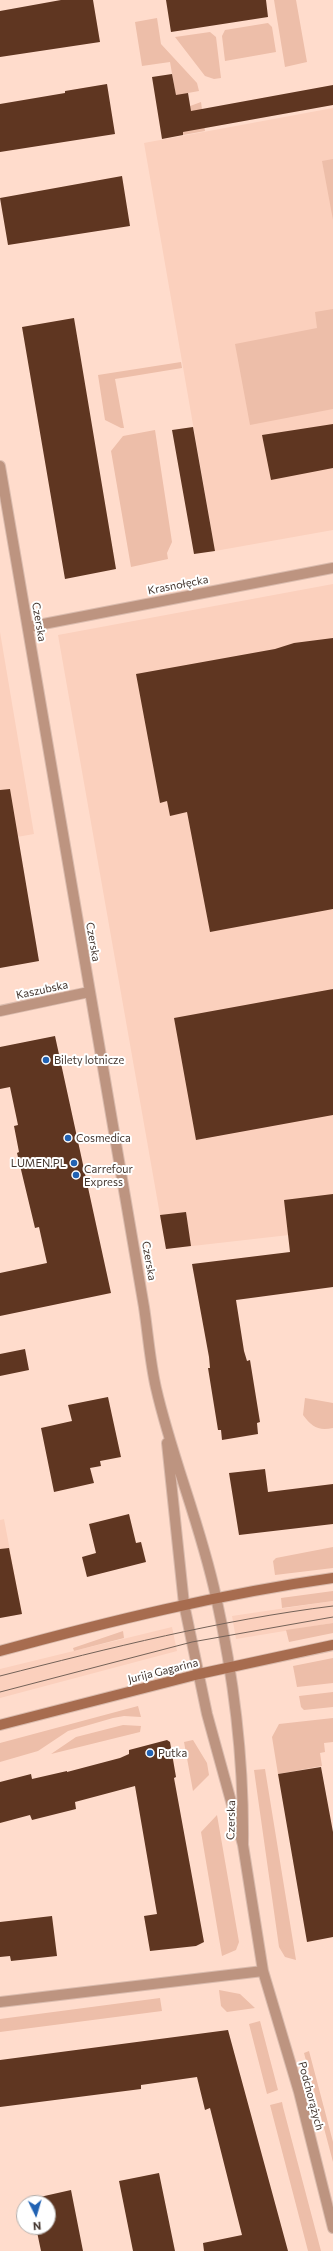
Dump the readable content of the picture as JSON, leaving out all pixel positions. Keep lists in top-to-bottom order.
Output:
{
  "streets": {
    "main road": ["Jurija Gagarina"],
    "street": [
      "Krasnołęcka",
      "Czerska",
      "Kaszubska",
      "Podchorążych"
    ]
  },
  "crossings": [
    ["Krasnołęcka", "Czerska"],
    ["Czerska", "Kaszubska"],
    ["Czerska", "Jurija Gagarina"],
    ["Czerska", "Podchorążych"]
  ],
  "places": [
    "Bilety lotnicze",
    "Cosmedica",
    "LUMEN.PL",
    "Carrefour Express",
    "Putka"
  ],
  "north": "bottom"
}
